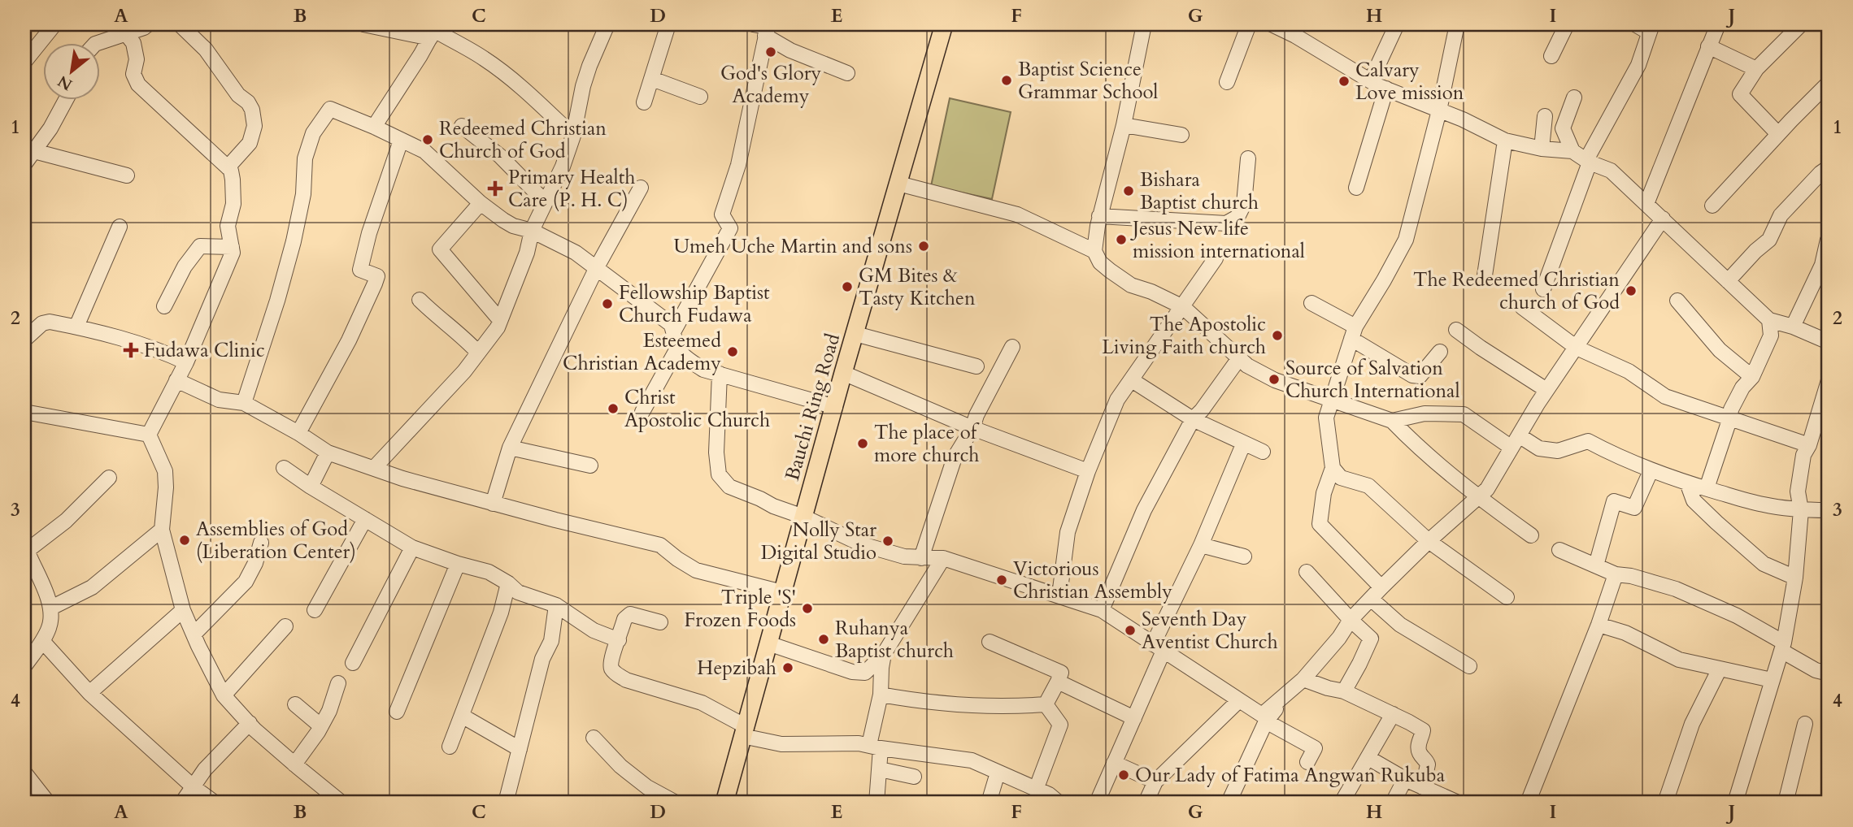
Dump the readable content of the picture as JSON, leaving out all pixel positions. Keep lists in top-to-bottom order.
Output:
{
  "streets": {
    "main road": ["Bauchi Ring Road"]
  },
  "places": {
    "other": [
      "God's Glory Academy",
      "Baptist Science Grammar School",
      "Calvary Love mission",
      "Redeemed Christian Church of God",
      "Bishara Baptist church",
      "Jesus New life mission international",
      "Umeh Uche Martin and sons",
      "GM Bites & Tasty Kitchen",
      "The Redeemed Christian church of God",
      "Fellowship Baptist Church Fudawa",
      "The Apostolic Living Faith church",
      "Esteemed Christian Academy",
      "Source of Salvation Church International",
      "Christ Apostolic Church",
      "The place of more church",
      "Assemblies of God (Liberation Center)",
      "Nolly Star Digital Studio",
      "Victorious Christian Assembly",
      "Triple 'S' Frozen Foods",
      "Seventh Day Aventist Church",
      "Ruhanya Baptist church",
      "Hepzibah",
      "Our Lady of Fatima Angwan Rukuba"
    ],
    "health": ["Primary Health Care (P. H. C)", "Fudawa Clinic"]
  },
  "north": "bottom left",
  "grid": {
    "columns": [
      "A",
      "B",
      "C",
      "D",
      "E",
      "F",
      "G",
      "H",
      "I",
      "J"
    ],
    "rows": [
      "1",
      "2",
      "3",
      "4"
    ]
  }
}
